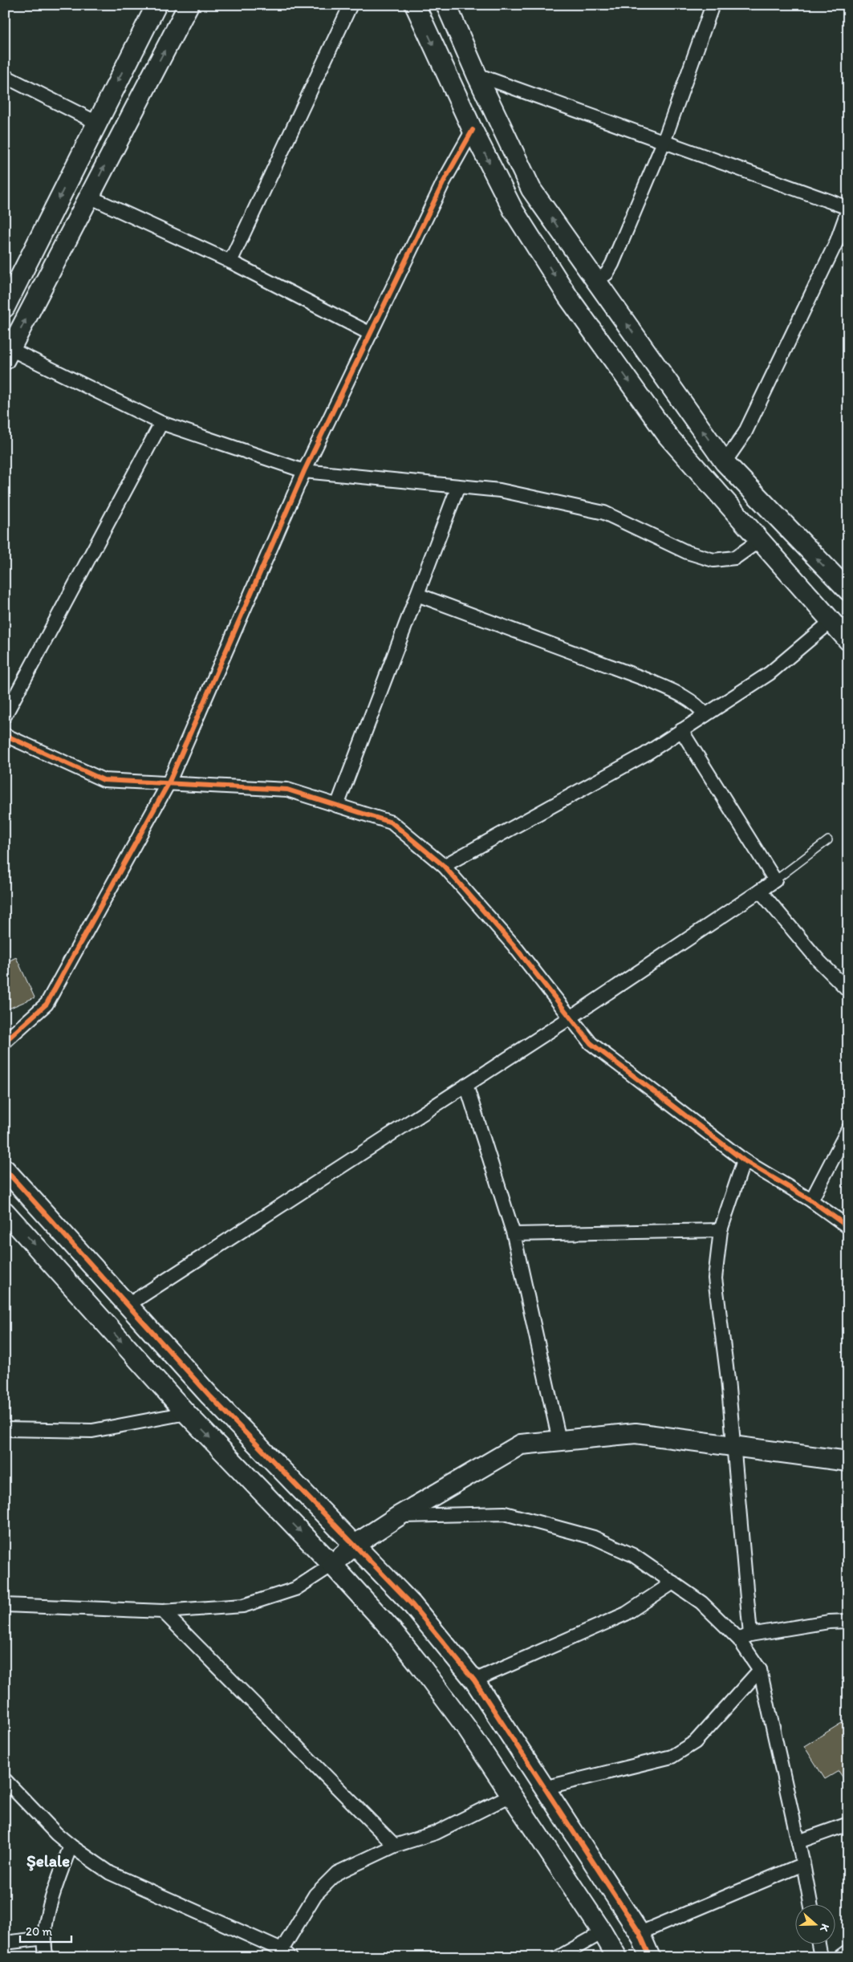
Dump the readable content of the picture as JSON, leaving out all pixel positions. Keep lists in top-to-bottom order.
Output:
{
  "districts": ["Şelale"],
  "scale_bar": "20 m",
  "north": "right"
}
